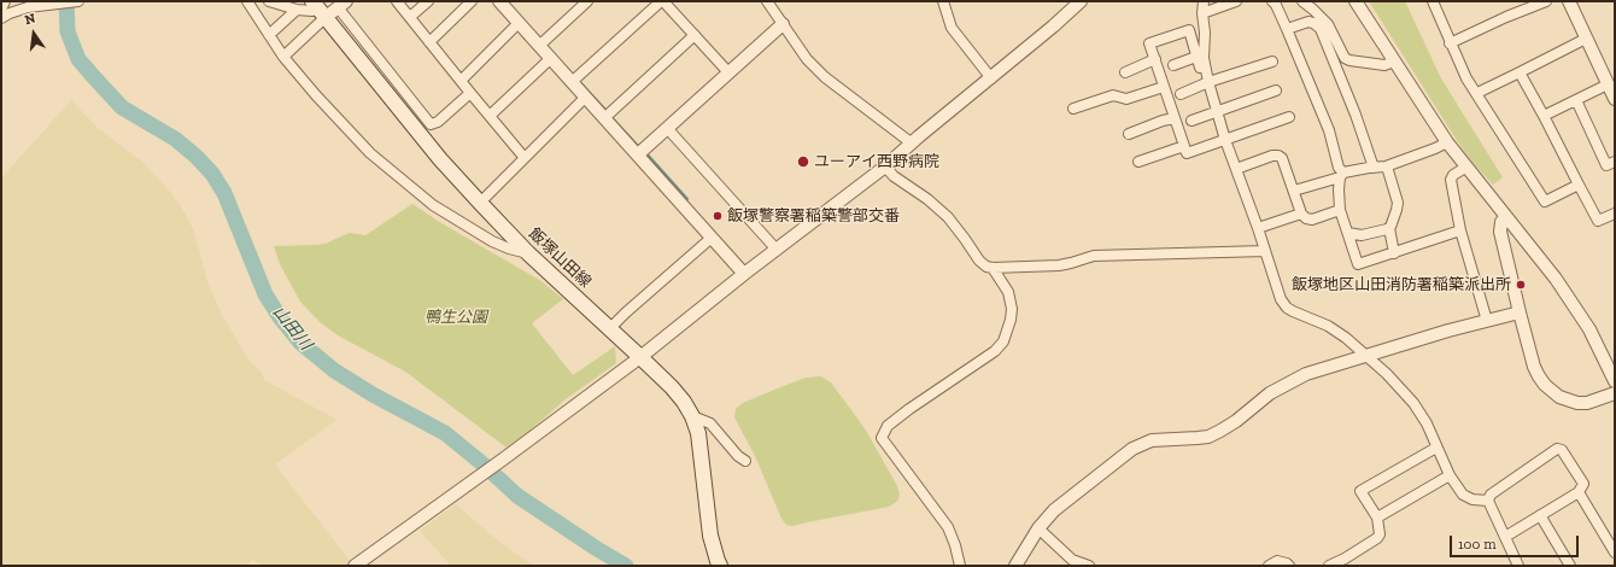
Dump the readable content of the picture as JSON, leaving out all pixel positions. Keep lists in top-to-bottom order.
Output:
{
  "streets": {
    "main road": ["飯塚山田線"]
  },
  "water": ["山田川"],
  "parks": ["鴨生公園"],
  "places": ["ユーアイ西野病院", "飯塚警察署稲築警部交番", "飯塚地区山田消防署稲築派出所"],
  "scale_bar": "100 m",
  "north": "top"
}
